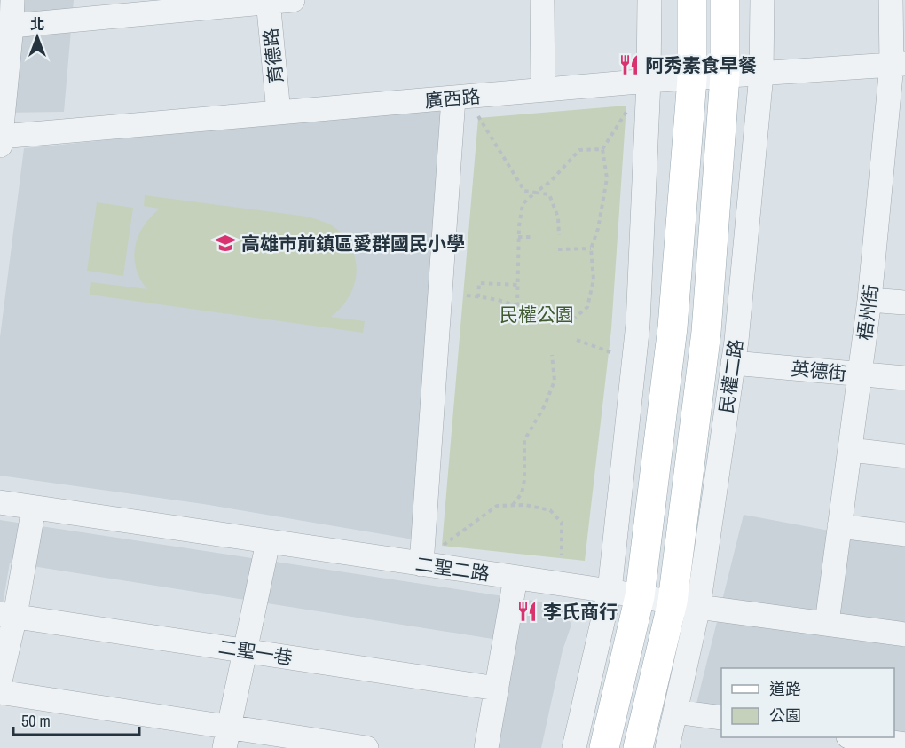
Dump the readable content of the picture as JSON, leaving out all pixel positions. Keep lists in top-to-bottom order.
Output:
{
  "streets": {
    "main road": ["民權二路"],
    "street": [
      "育德路",
      "廣西路",
      "梧州街",
      "英德街",
      "二聖二路",
      "二聖一巷"
    ]
  },
  "crossings": [
    ["育德路", "廣西路"],
    ["廣西路", "梧州街"],
    ["廣西路", "民權二路"],
    ["梧州街", "英德街"],
    ["梧州街", "二聖二路"],
    ["英德街", "民權二路"],
    ["民權二路", "二聖二路"]
  ],
  "parks": ["民權公園"],
  "places": {
    "restaurant": ["阿秀素食早餐", "李氏商行"],
    "school or university": ["高雄市前鎮區愛群國民小學"]
  },
  "legend": ["道路", "公園"],
  "scale_bar": "50 m",
  "north": "top"
}
